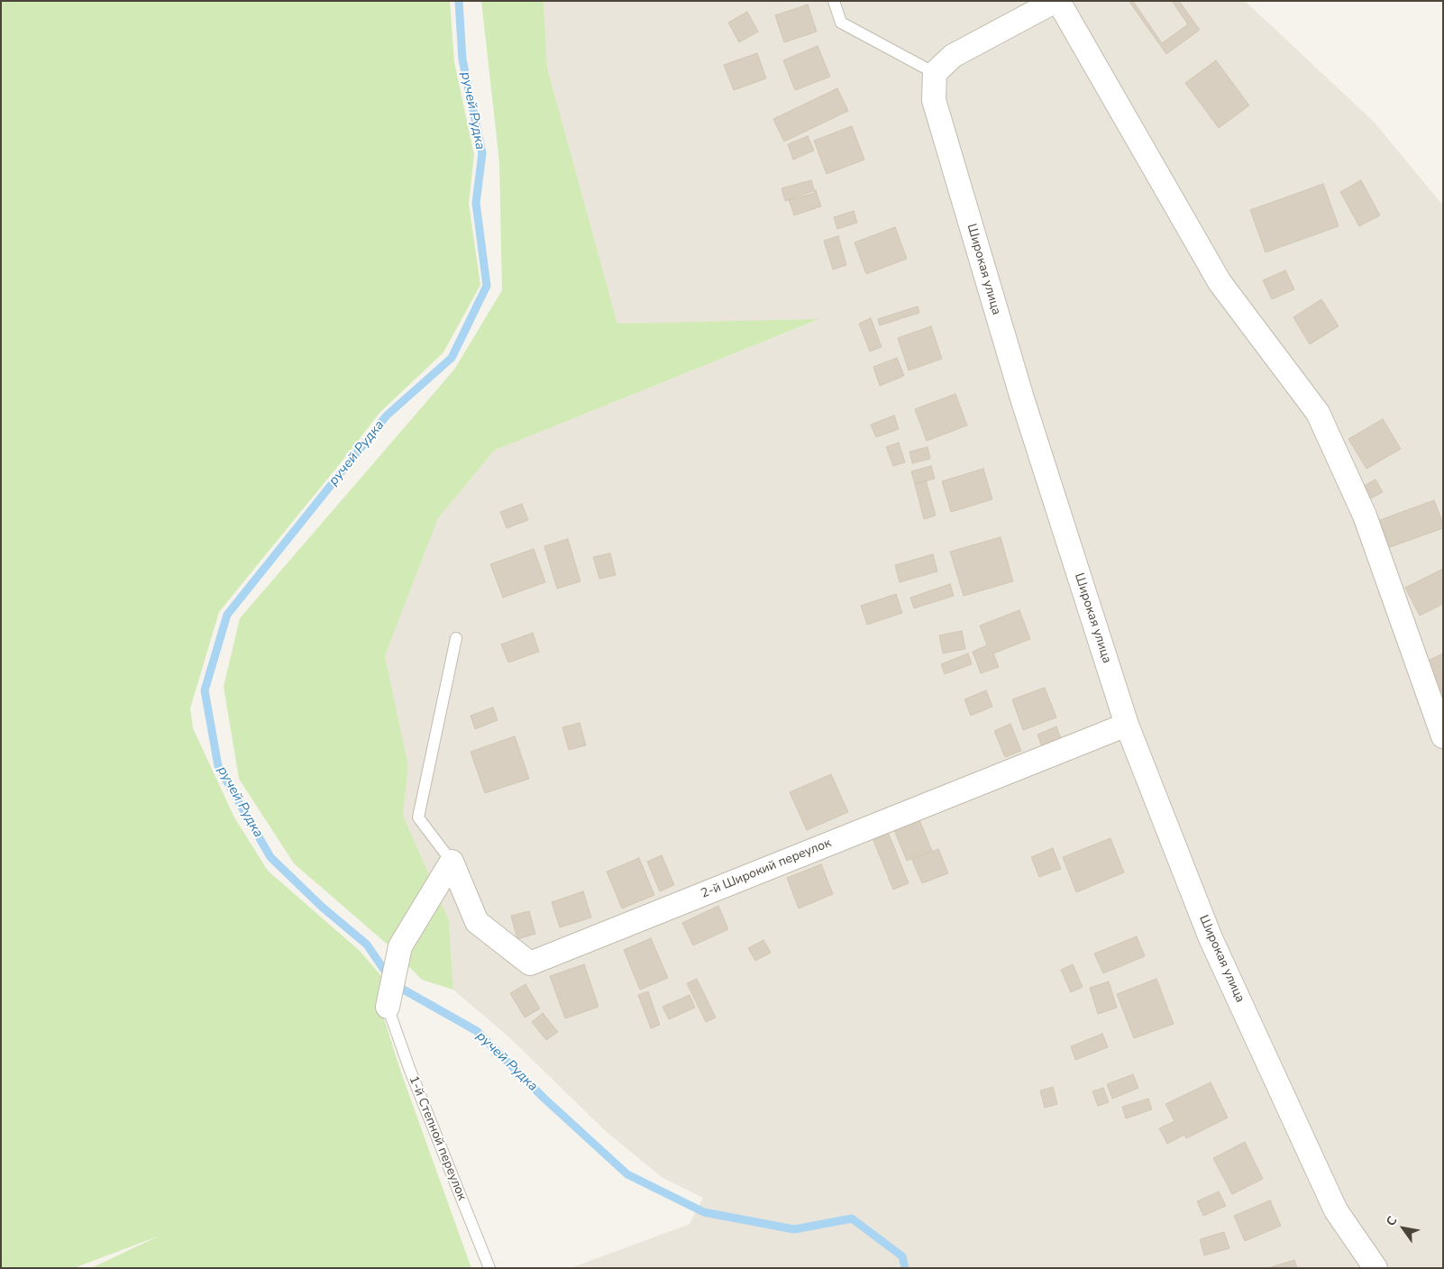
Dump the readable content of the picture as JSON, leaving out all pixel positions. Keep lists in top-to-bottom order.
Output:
{
  "streets": {
    "street": ["Широкая улица", "2-й Широкий переулок"],
    "lane": ["1-й Степной переулок"]
  },
  "crossings": [
    ["Широкая улица", "2-й Широкий переулок"]
  ],
  "water": ["ручей Рудка"],
  "north": "top left"
}
